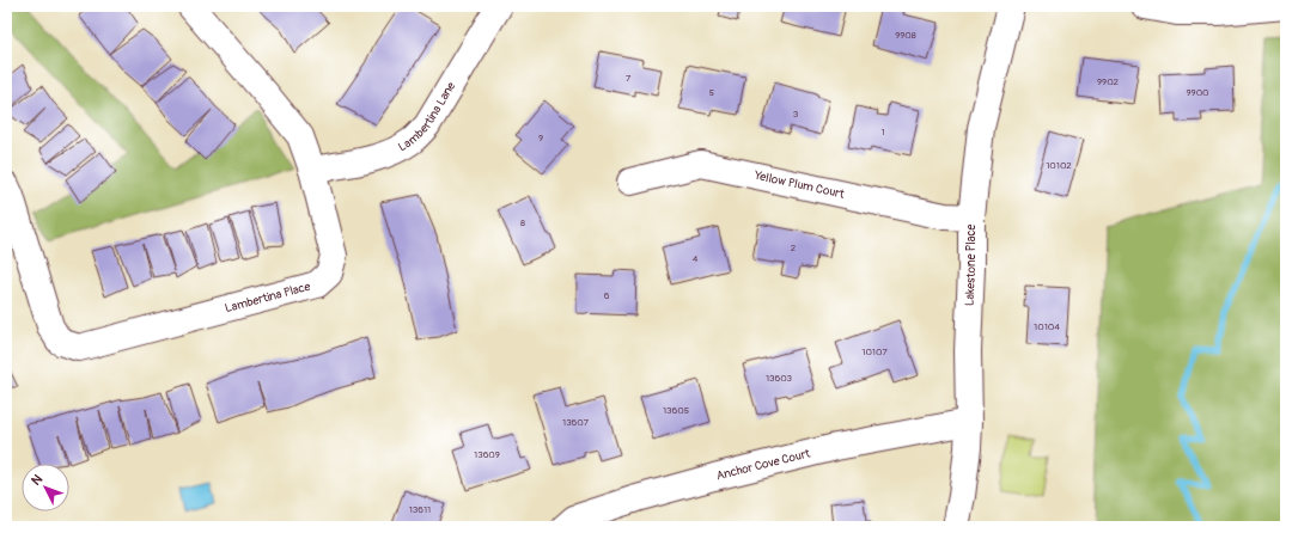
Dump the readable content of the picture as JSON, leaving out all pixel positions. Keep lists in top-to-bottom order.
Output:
{
  "streets": {
    "street": [
      "Lambertina Lane",
      "Yellow Plum Court",
      "Lakestone Place",
      "Lambertina Place",
      "Anchor Cove Court"
    ]
  },
  "crossings": [
    ["Lambertina Lane", "Lambertina Place"],
    ["Yellow Plum Court", "Lakestone Place"],
    ["Lakestone Place", "Anchor Cove Court"]
  ],
  "house_numbers": [
    "9908",
    "7",
    "9902",
    "5",
    "9900",
    "3",
    "1",
    "9",
    "10102",
    "8",
    "2",
    "4",
    "6",
    "10104",
    "10107",
    "13603",
    "13605",
    "13607",
    "13609",
    "13611"
  ],
  "north": "top left"
}
